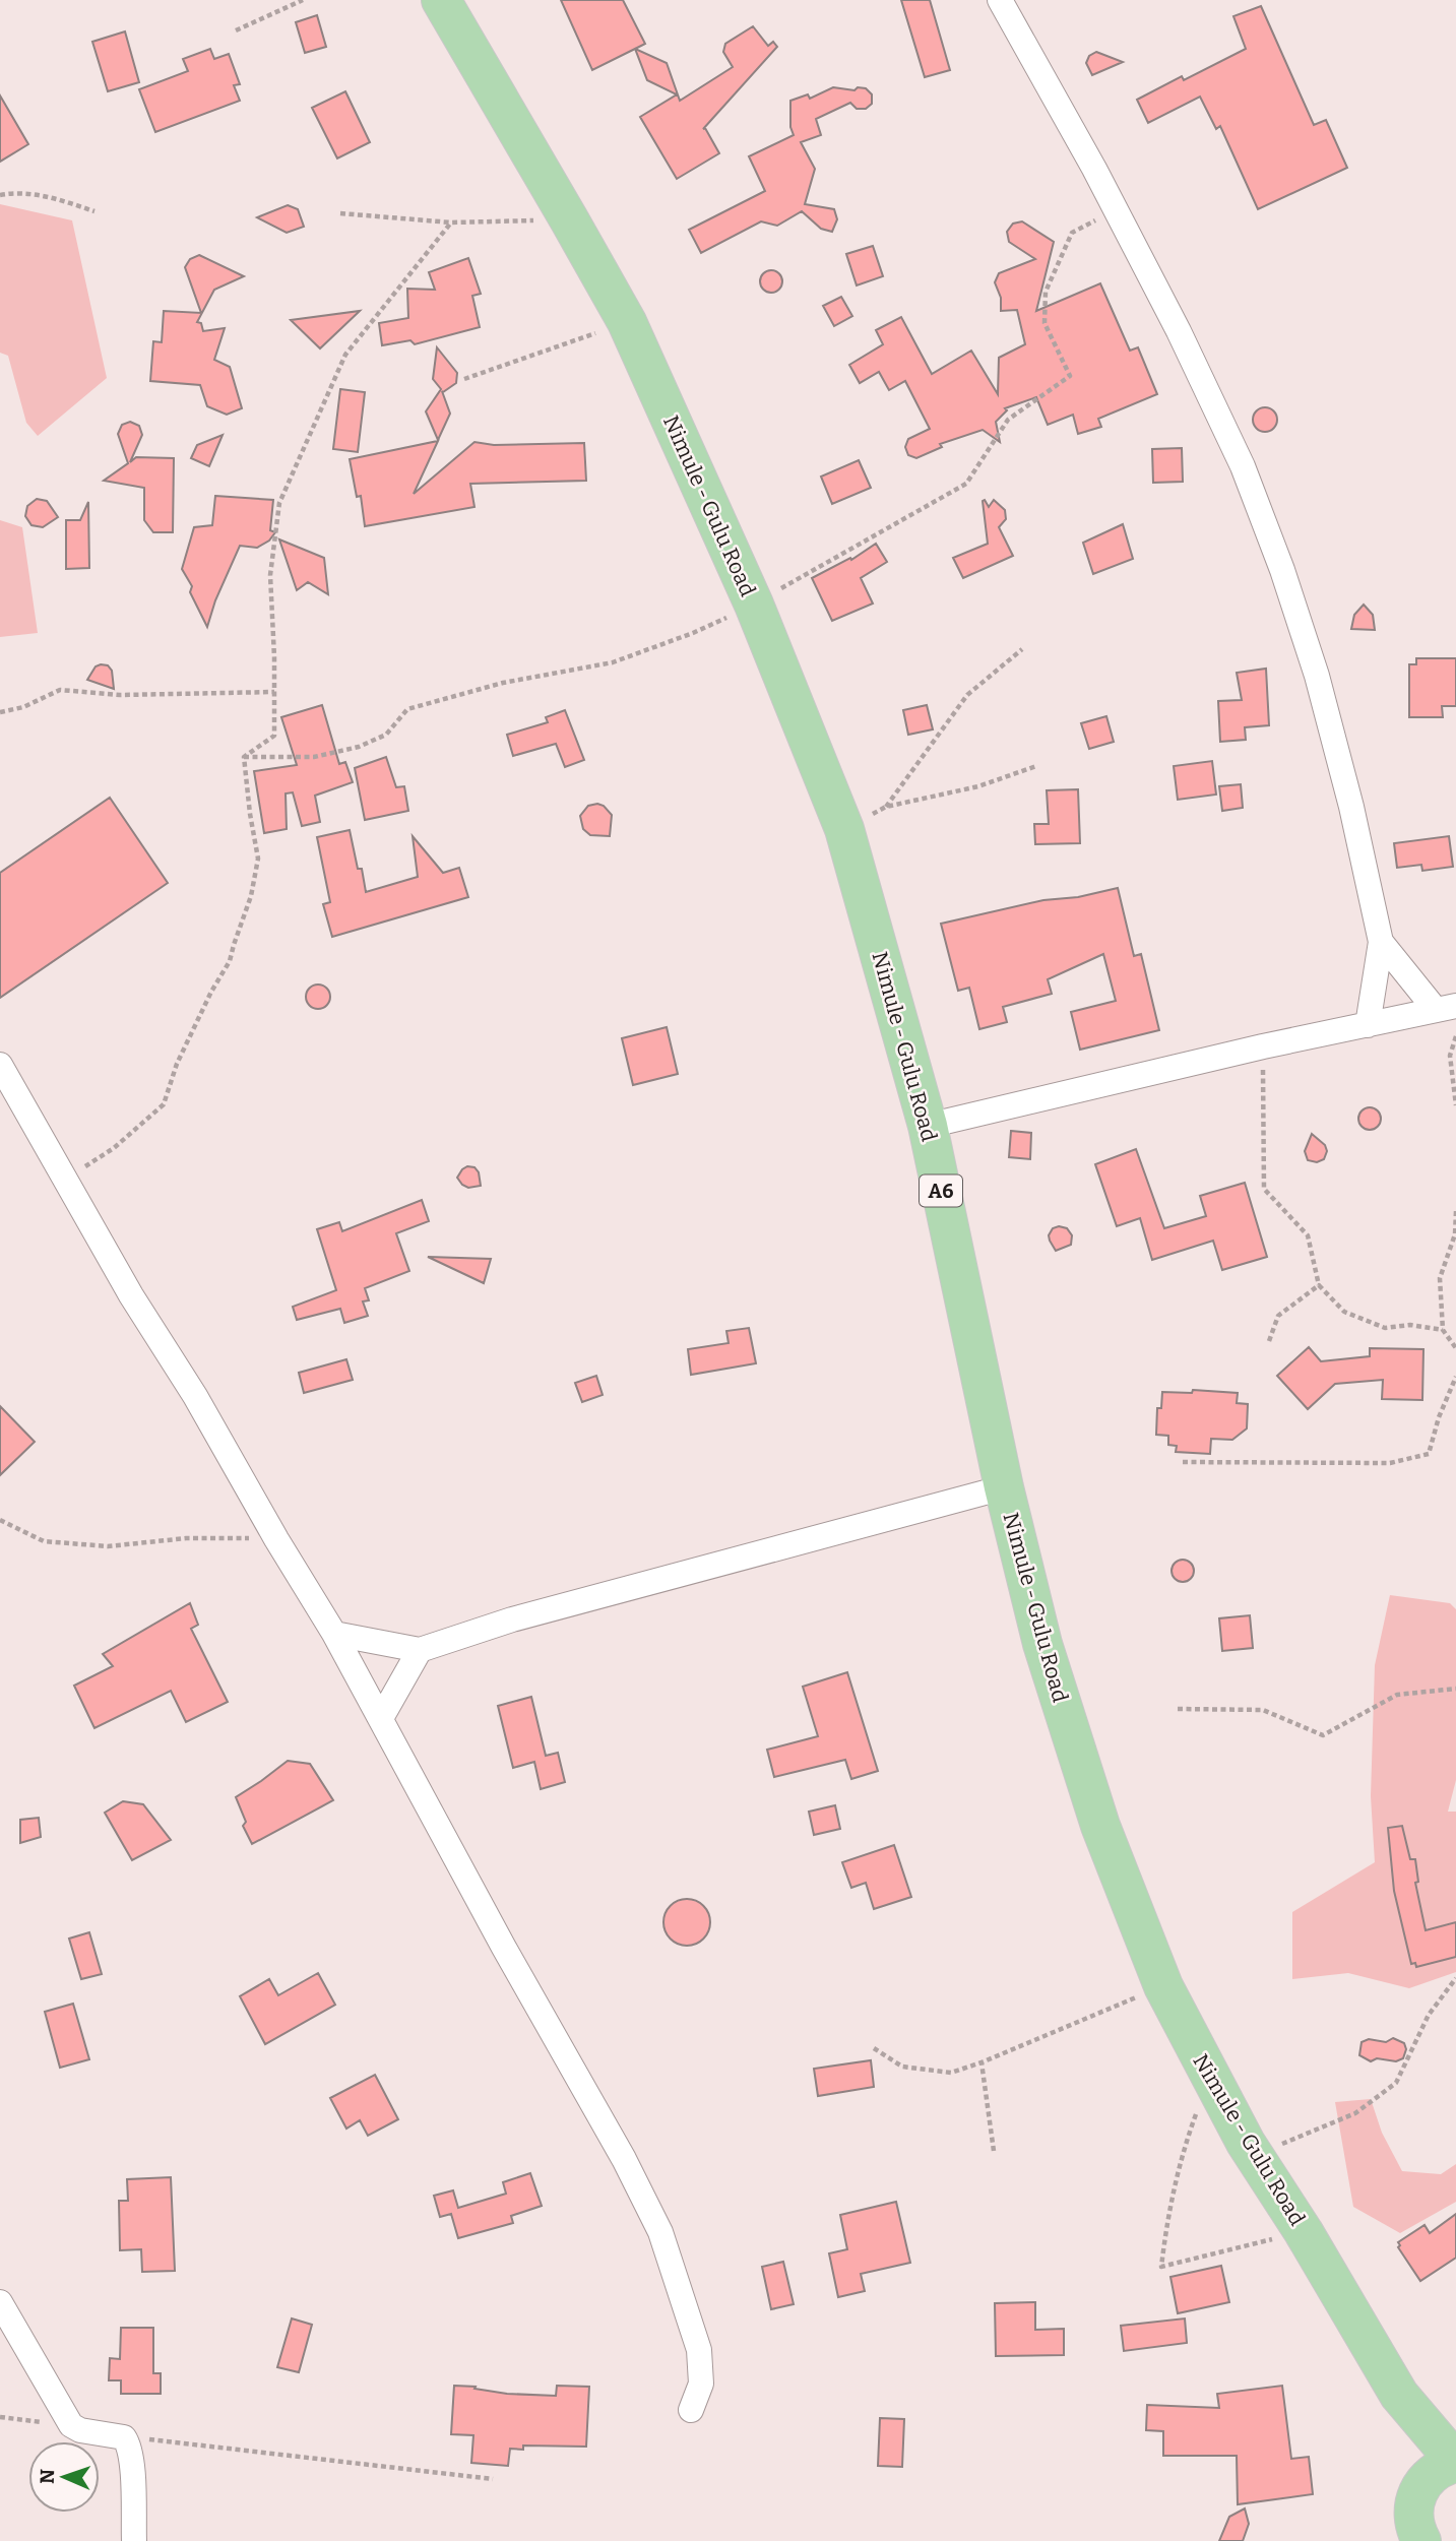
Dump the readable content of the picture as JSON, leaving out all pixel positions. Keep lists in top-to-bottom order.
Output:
{
  "streets": {
    "main road": ["Nimule - Gulu Road", "A6"]
  },
  "crossings": [
    ["Nimule - Gulu Road", "A6"]
  ],
  "north": "left"
}
